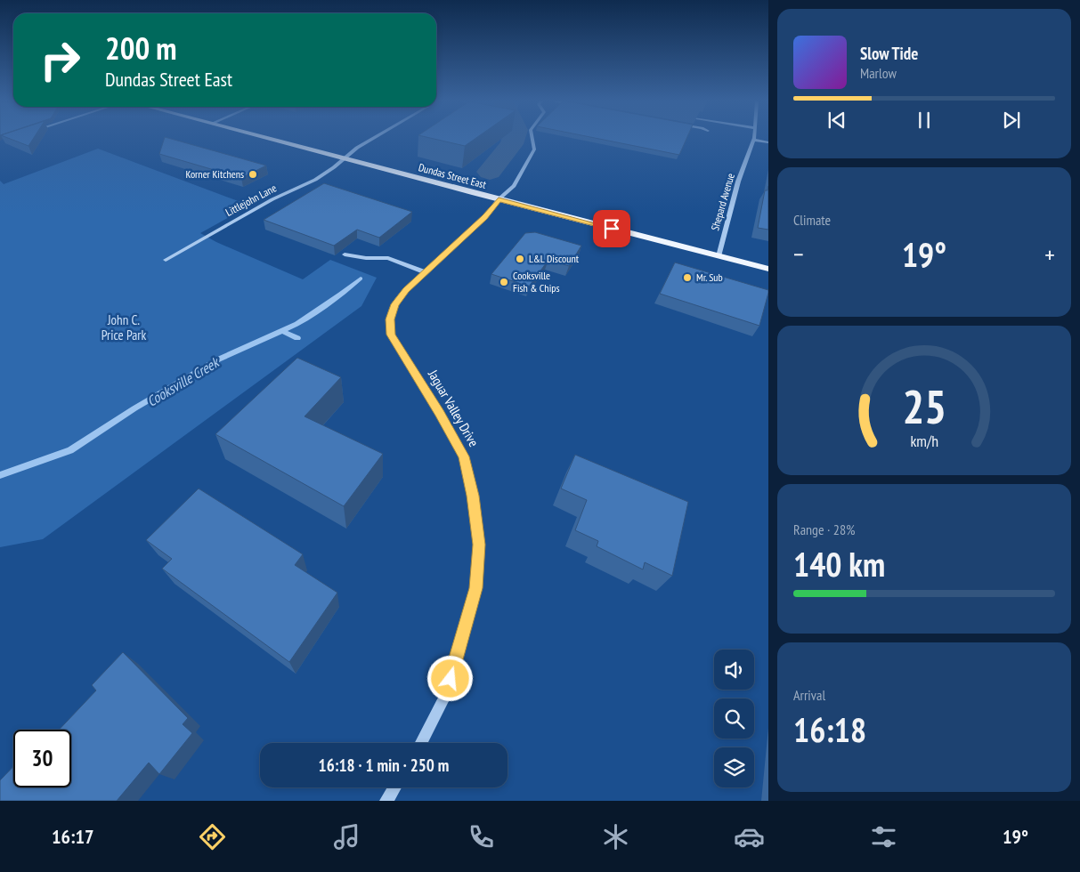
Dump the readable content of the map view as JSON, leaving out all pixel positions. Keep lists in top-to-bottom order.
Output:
{
  "streets": {
    "main road": ["Dundas Street East"],
    "street": ["Littlejohn Lane", "Shepard Avenue", "Jaguar Valley Drive"]
  },
  "crossings": [
    ["Dundas Street East", "Littlejohn Lane"],
    ["Dundas Street East", "Shepard Avenue"],
    ["Dundas Street East", "Jaguar Valley Drive"]
  ],
  "water": ["Cooksville Creek"],
  "parks": ["John C. Price Park"],
  "places": [
    "Korner Kitchens",
    "L&L Discount",
    "Mr. Sub",
    "Cooksville Fish & Chips"
  ],
  "page": {
    "turn": ["200 m", "Dundas Street East"],
    "song": ["Slow Tide", "Marlow"],
    "tile": [
      "Climate",
      ["Range · 28%", "140 km"],
      ["Arrival", "16:18"]
    ],
    "heat": ["−", "19°", "+"],
    "limit": "30",
    "trip": "16:18 · 1 min · 250 m",
    "tabs": ["16:17", "19°"],
    "gauge": ["25", "km/h"]
  }
}
